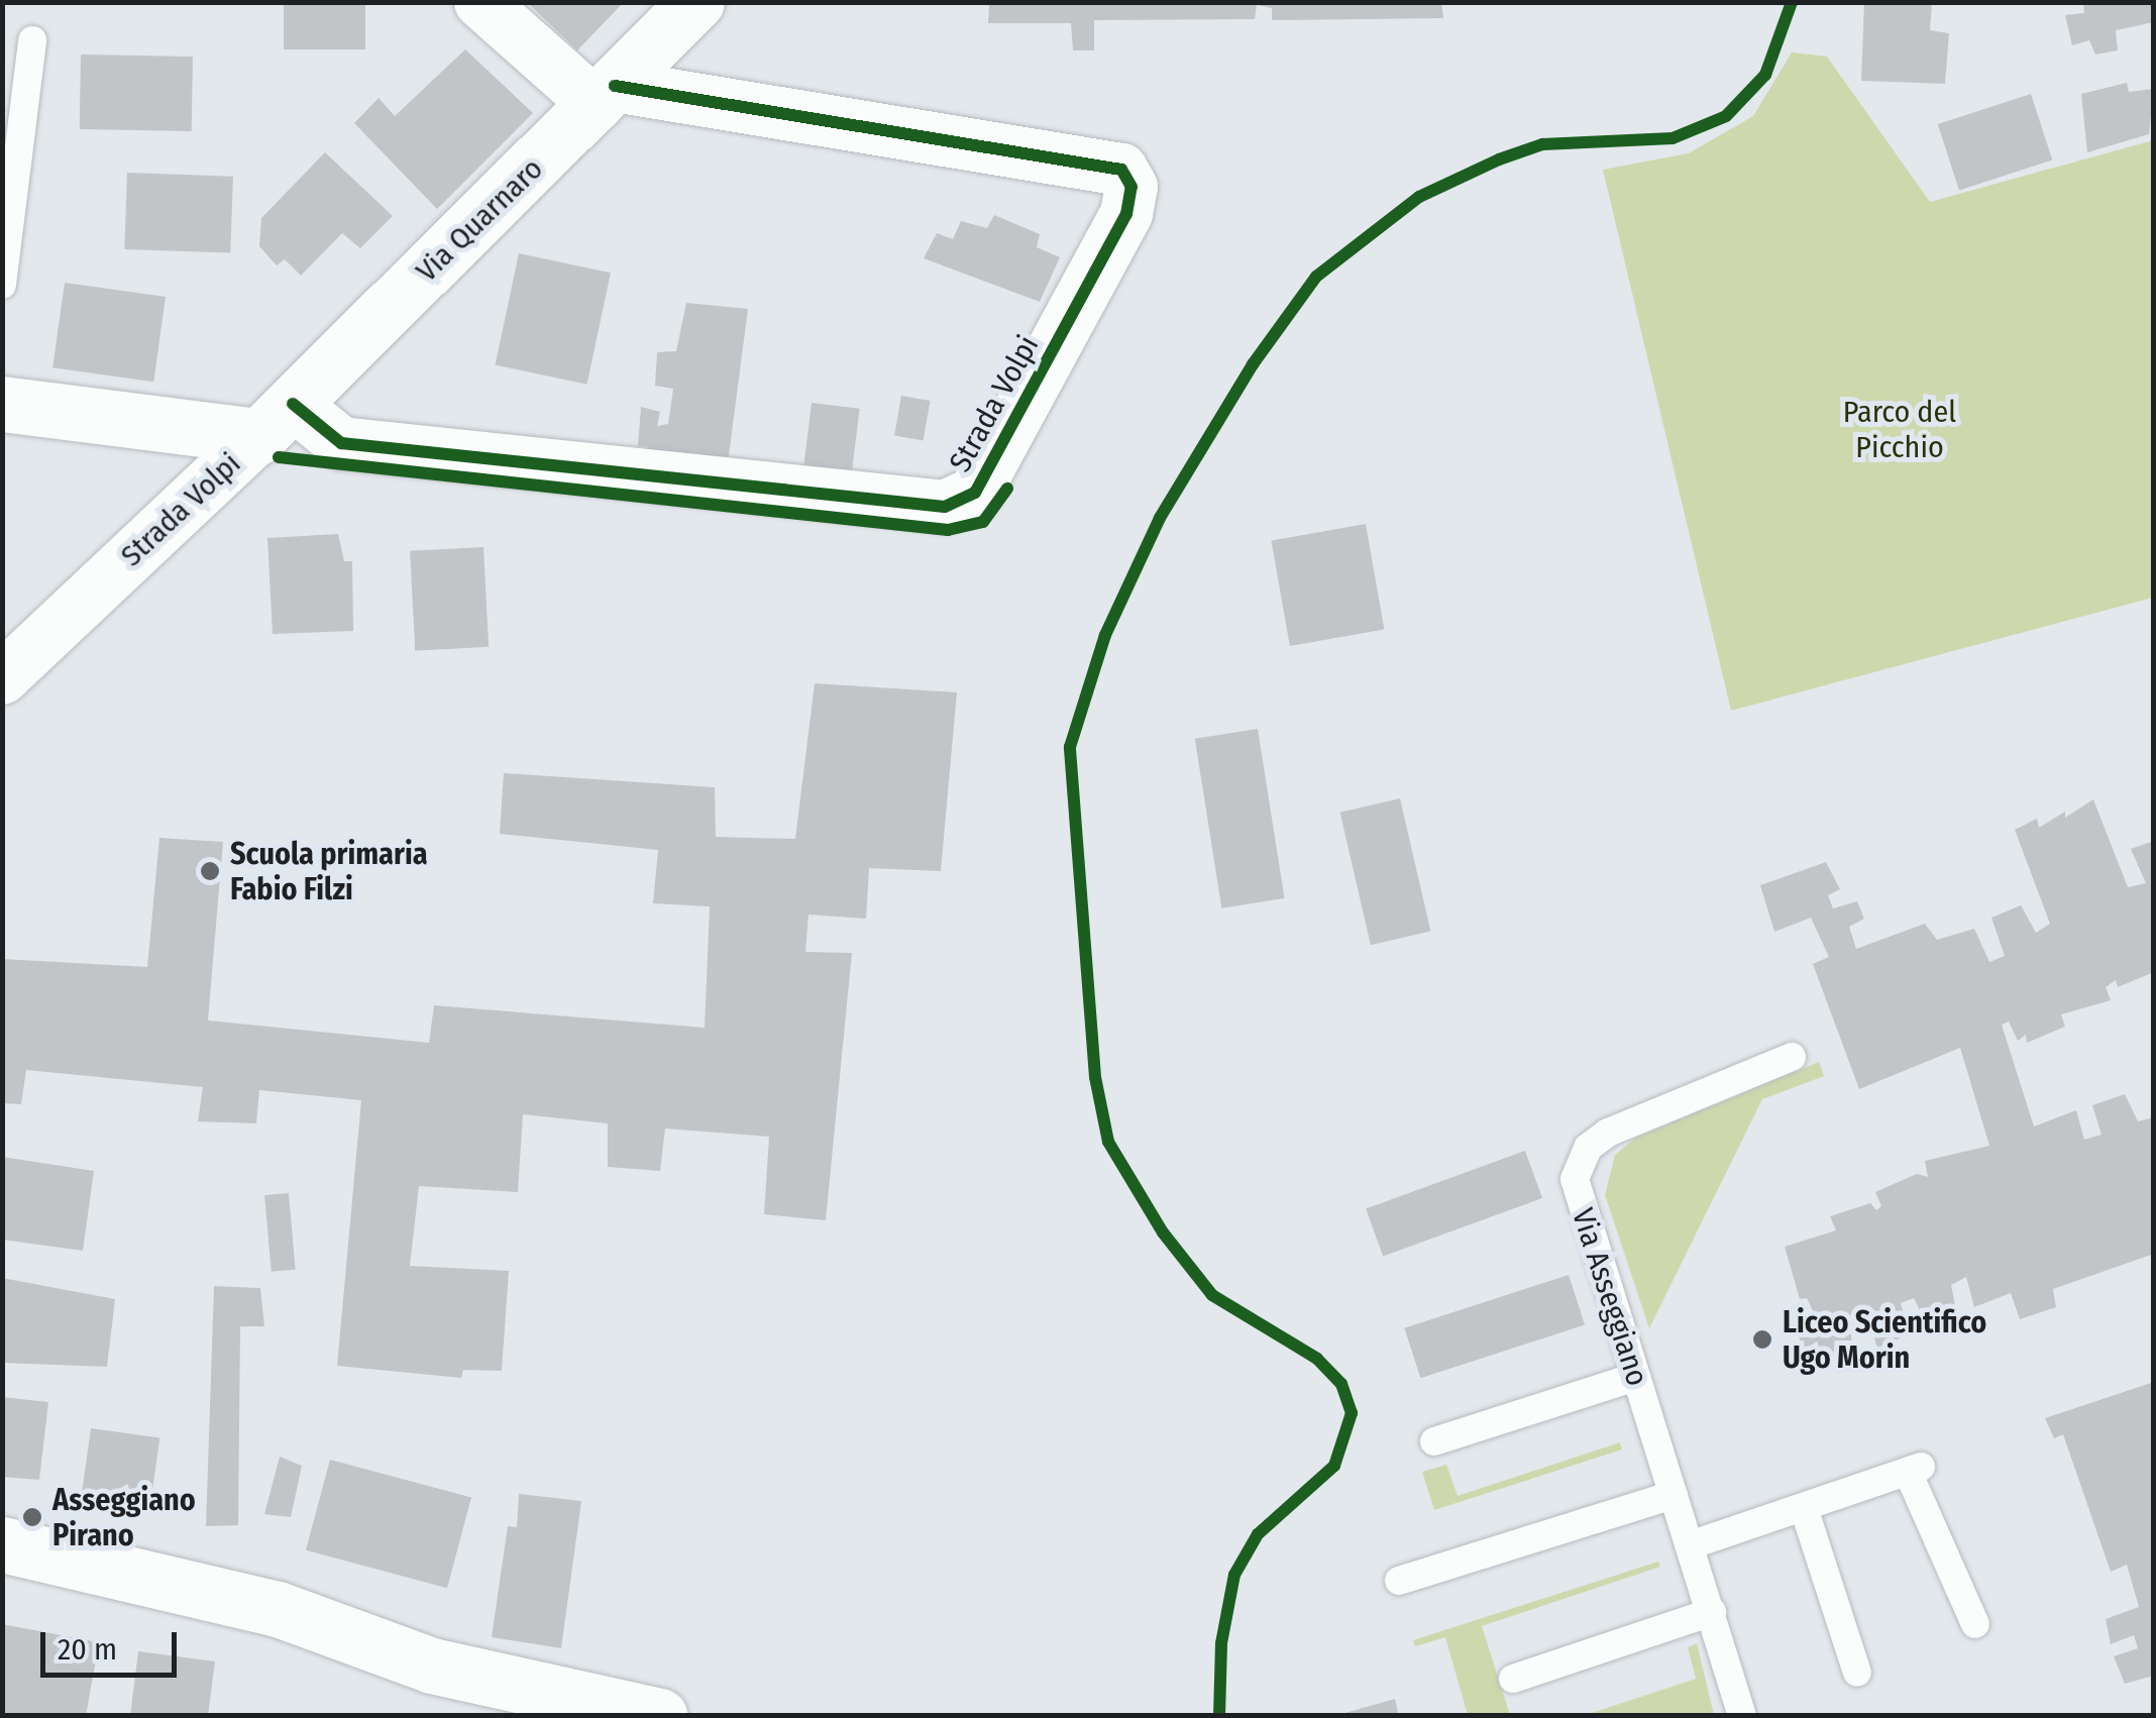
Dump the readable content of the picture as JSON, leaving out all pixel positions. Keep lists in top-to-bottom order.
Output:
{
  "streets": {
    "street": ["Via Quarnaro", "Strada Volpi"],
    "lane": ["Via Asseggiano"]
  },
  "crossings": [
    ["Via Quarnaro", "Strada Volpi"]
  ],
  "parks": ["Parco del Picchio"],
  "places": ["Scuola primaria Fabio Filzi", "Liceo Scientifico Ugo Morin", "Asseggiano Pirano"],
  "scale_bar": "20 m"
}
